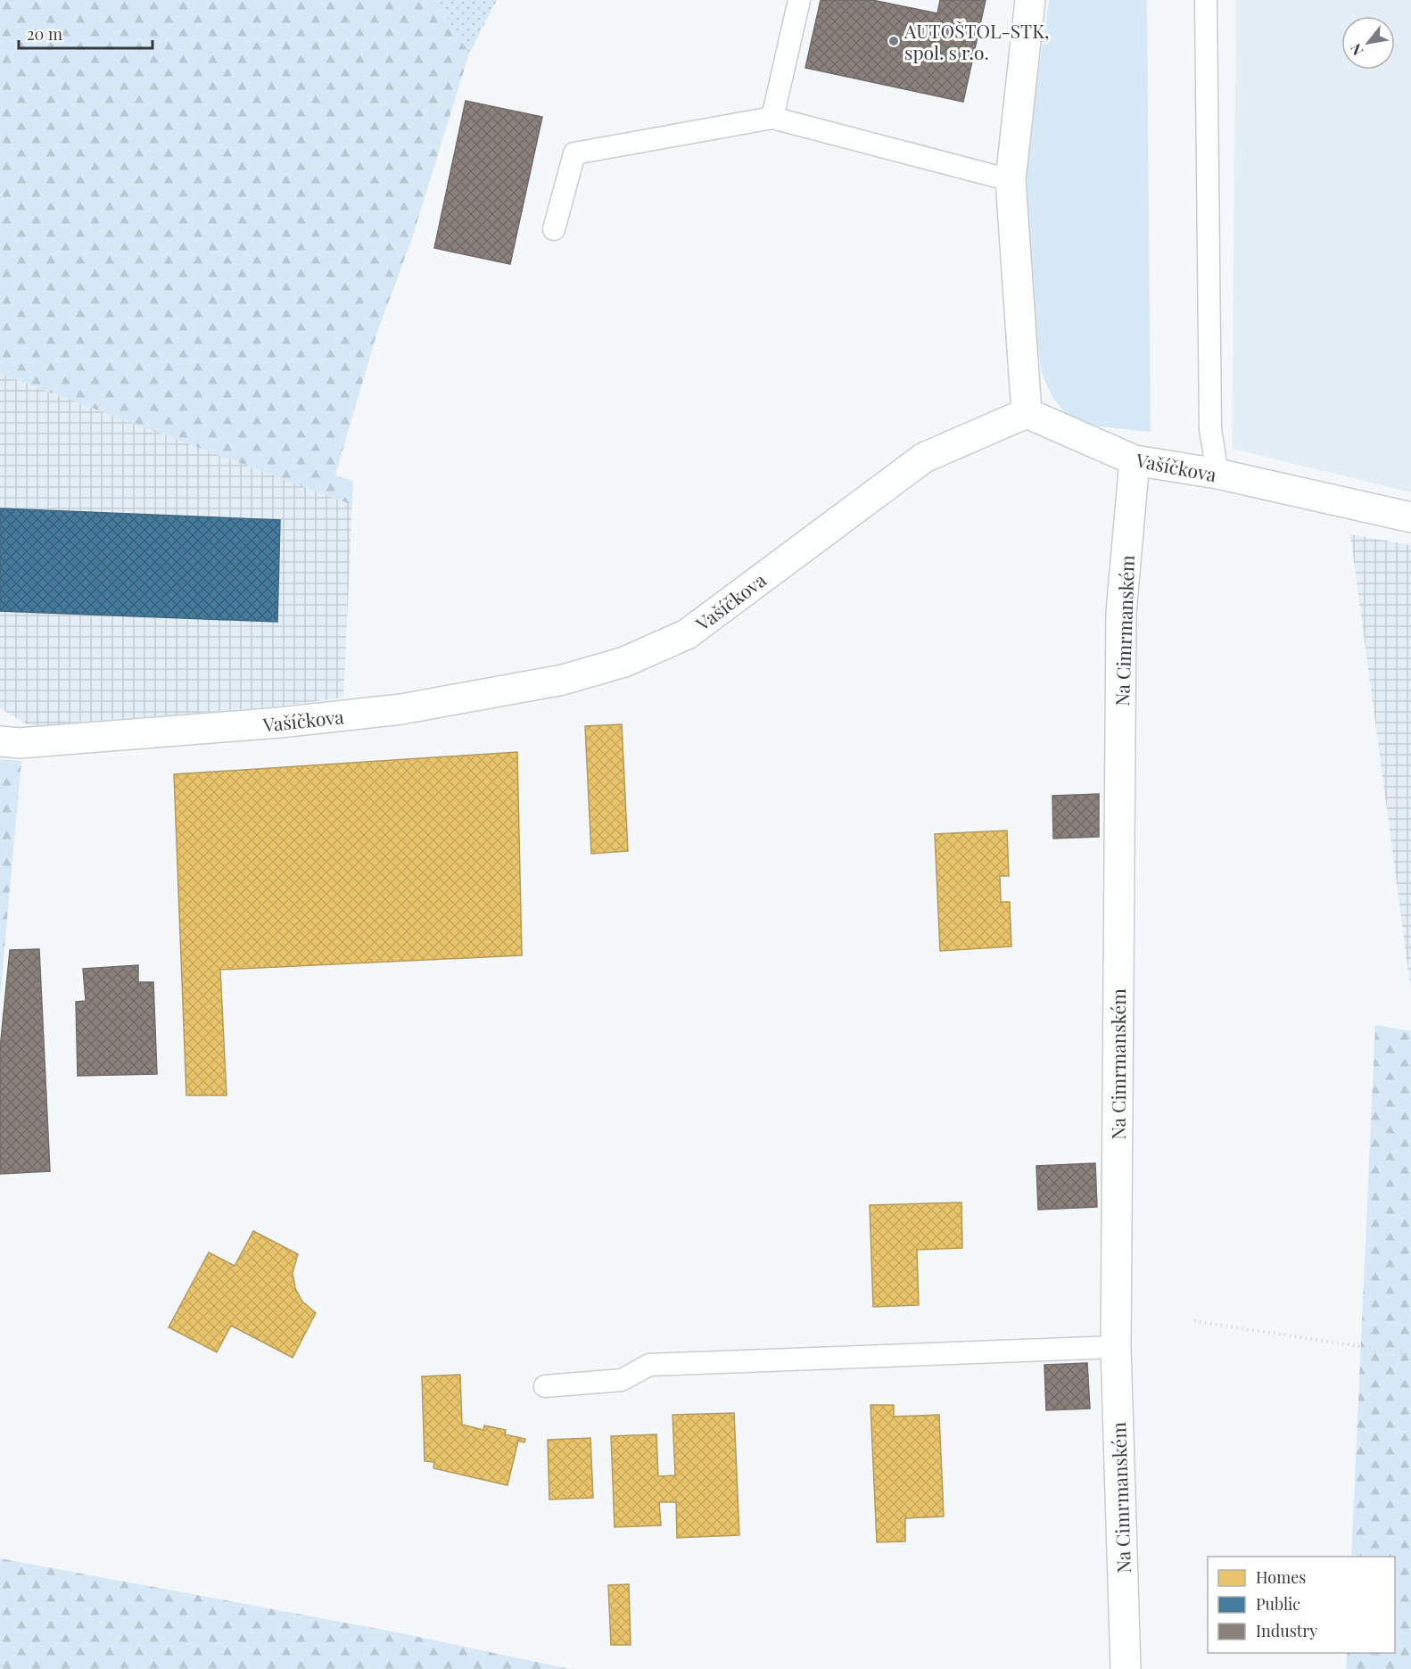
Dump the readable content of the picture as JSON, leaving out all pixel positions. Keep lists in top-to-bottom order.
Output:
{
  "streets": {
    "street": ["Vašíčkova", "Na Cimrmanském"]
  },
  "crossings": [
    ["Vašíčkova", "Na Cimrmanském"]
  ],
  "places": ["AUTOŠTOL-STK, spol. s r.o."],
  "legend": ["Homes", "Public", "Industry"],
  "scale_bar": "20 m",
  "north": "bottom left"
}
